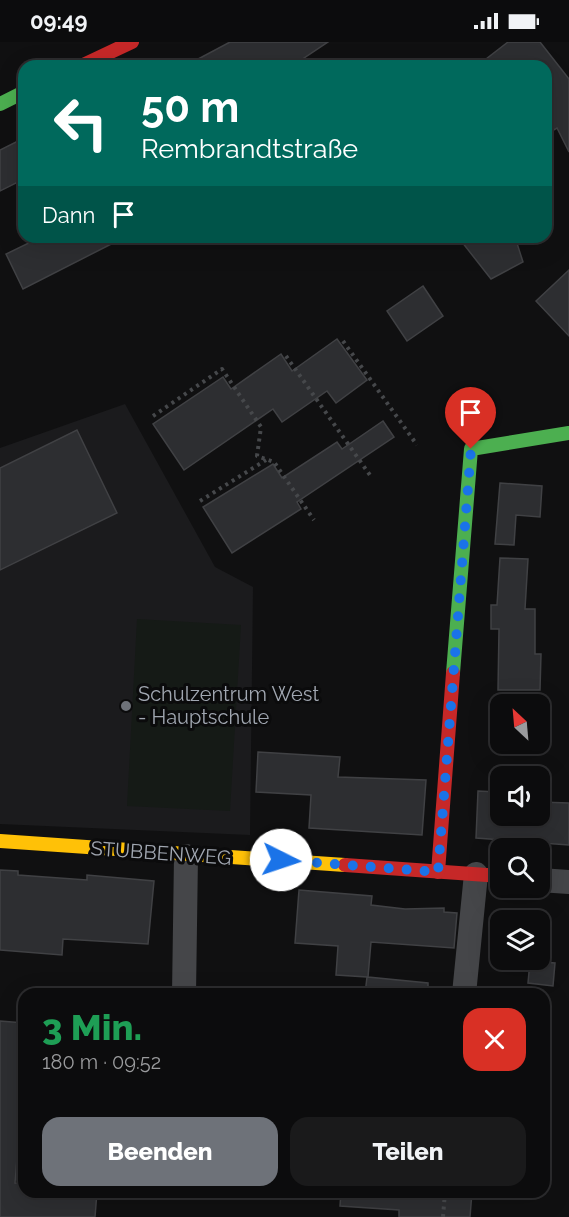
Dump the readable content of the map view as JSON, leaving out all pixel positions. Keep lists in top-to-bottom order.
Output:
{
  "streets": {
    "street": ["STUBBENWEG"]
  },
  "places": ["Schulzentrum West - Hauptschule"],
  "north": "top left",
  "page": {
    "status": "09:49",
    "turn": ["50 m", "Rembrandtstraße"],
    "then": "Dann",
    "heading": ["3 Min.", "180 m · 09:52"],
    "buttons": ["Beenden", "Teilen"]
  }
}
